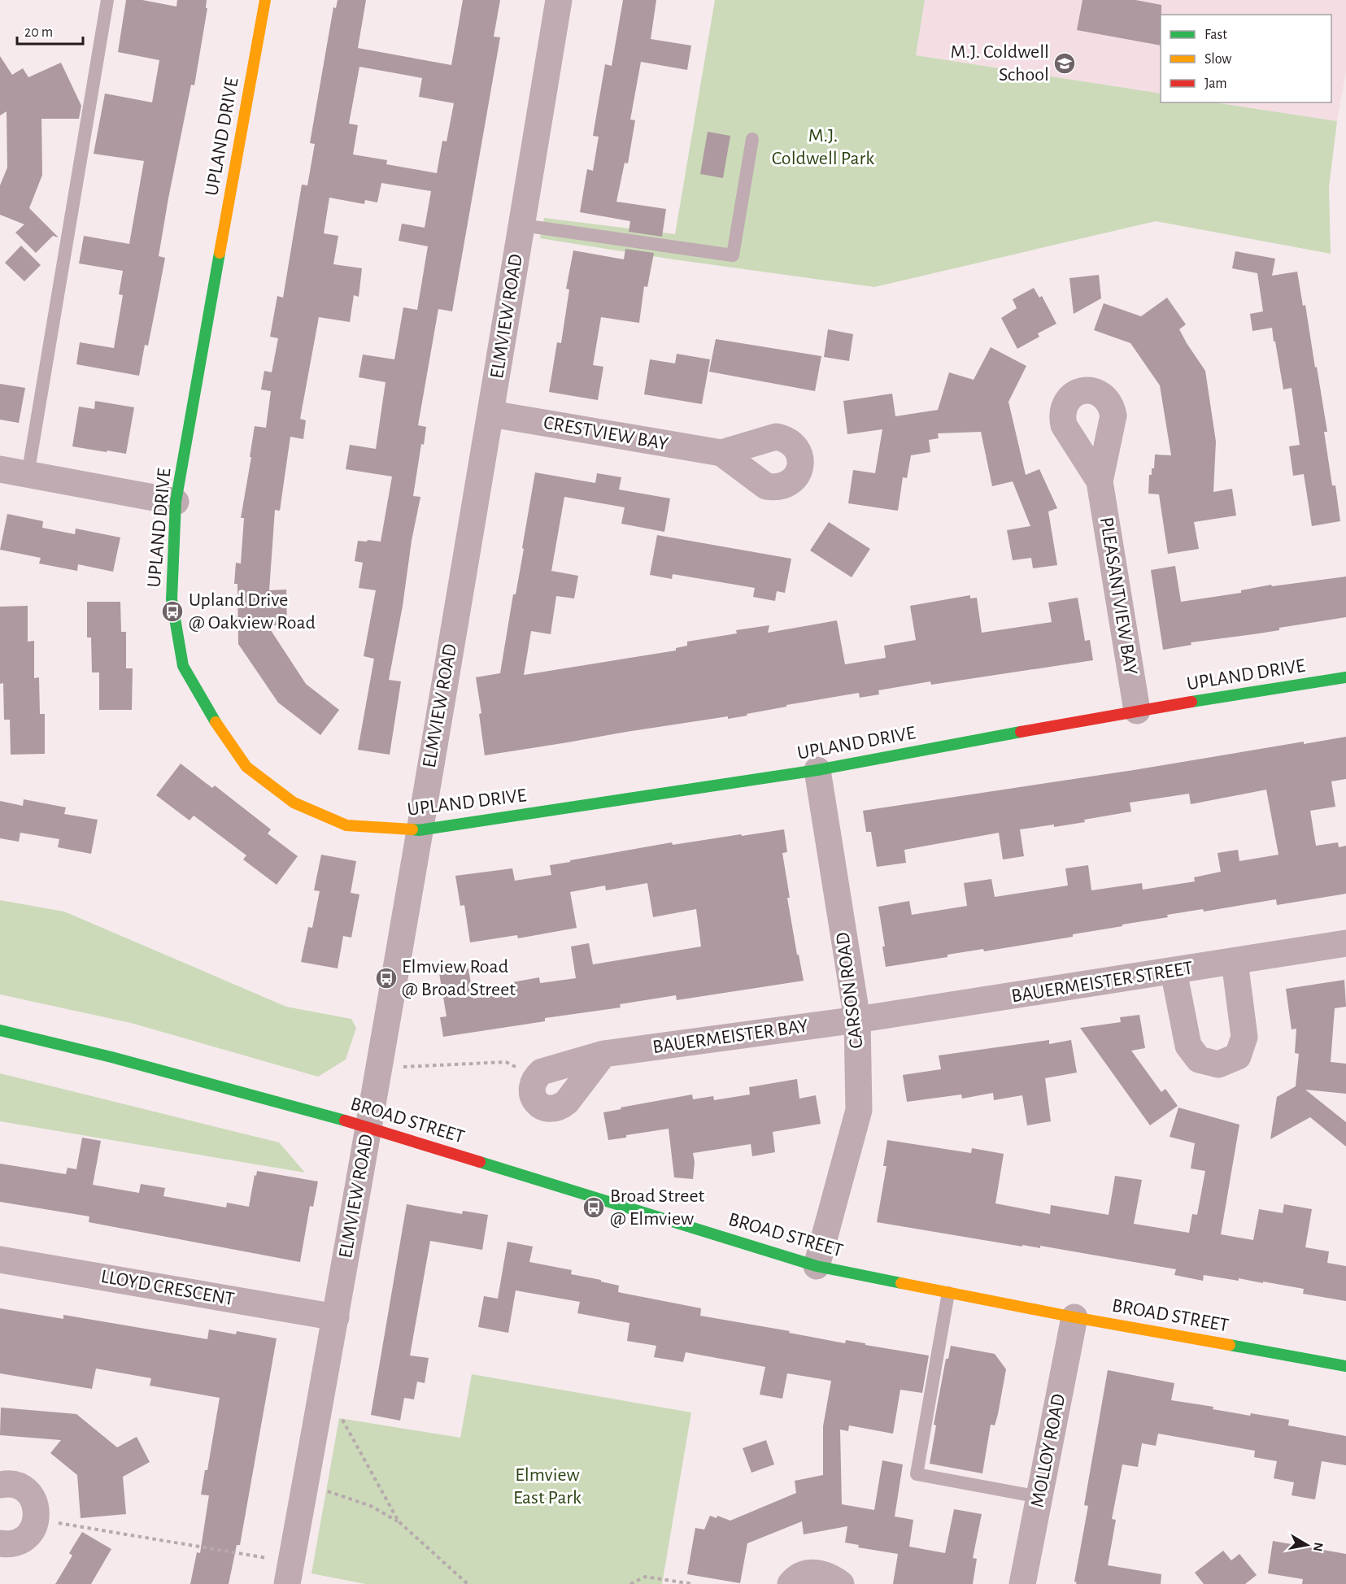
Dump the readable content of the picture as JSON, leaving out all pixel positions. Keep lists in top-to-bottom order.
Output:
{
  "streets": {
    "street": [
      "UPLAND DRIVE",
      "ELMVIEW ROAD",
      "CRESTVIEW BAY",
      "PLEASANTVIEW BAY",
      "BAUERMEISTER STREET",
      "CARSON ROAD",
      "BAUERMEISTER BAY",
      "BROAD STREET",
      "LLOYD CRESCENT",
      "MOLLOY ROAD"
    ]
  },
  "crossings": [
    ["UPLAND DRIVE", "ELMVIEW ROAD"],
    ["UPLAND DRIVE", "PLEASANTVIEW BAY"],
    ["UPLAND DRIVE", "CARSON ROAD"],
    ["ELMVIEW ROAD", "CRESTVIEW BAY"],
    ["ELMVIEW ROAD", "BROAD STREET"],
    ["ELMVIEW ROAD", "LLOYD CRESCENT"],
    ["BAUERMEISTER STREET", "CARSON ROAD"],
    ["BAUERMEISTER STREET", "BAUERMEISTER BAY"],
    ["CARSON ROAD", "BAUERMEISTER BAY"],
    ["CARSON ROAD", "BROAD STREET"],
    ["BROAD STREET", "MOLLOY ROAD"]
  ],
  "parks": ["M.J. Coldwell Park", "Elmview East Park"],
  "places": {
    "school or university": ["M.J. Coldwell School"],
    "bus stop": ["Upland Drive @ Oakview Road", "Elmview Road @ Broad Street", "Broad Street @ Elmview"]
  },
  "legend": ["Fast", "Slow", "Jam"],
  "scale_bar": "20 m",
  "north": "right"
}
